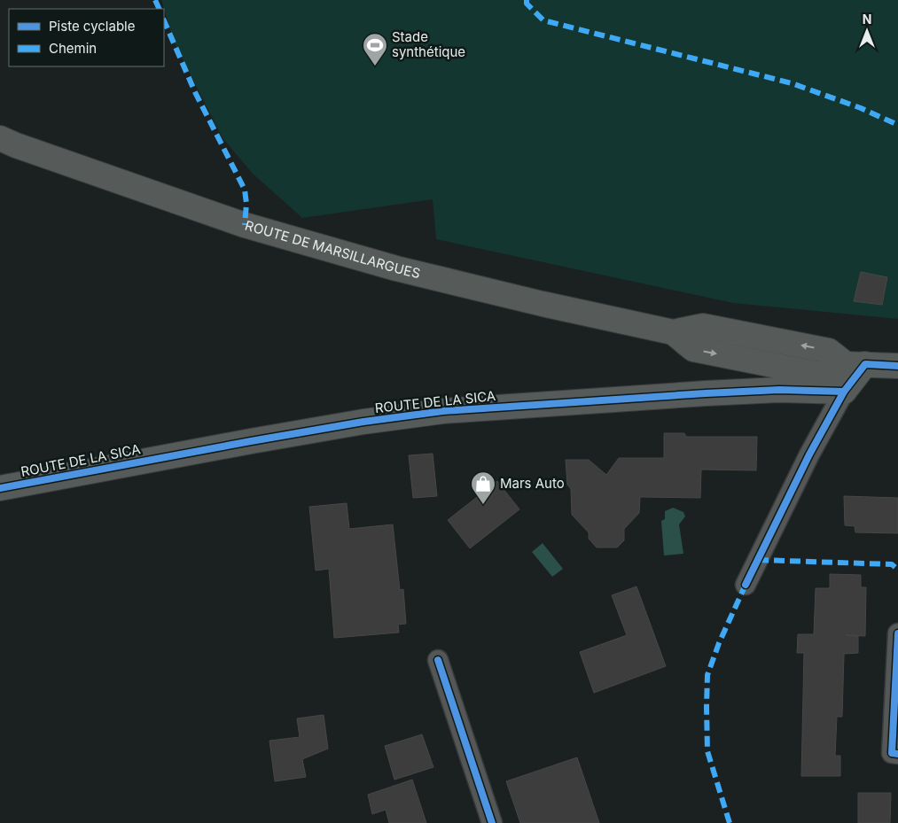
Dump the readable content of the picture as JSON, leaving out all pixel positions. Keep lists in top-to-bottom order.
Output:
{
  "streets": {
    "main road": ["ROUTE DE MARSILLARGUES", "ROUTE DE LA SICA"]
  },
  "places": {
    "sports": ["Stade synthétique"],
    "shop": ["Mars Auto"]
  },
  "legend": ["Piste cyclable", "Chemin"],
  "north": "top"
}
